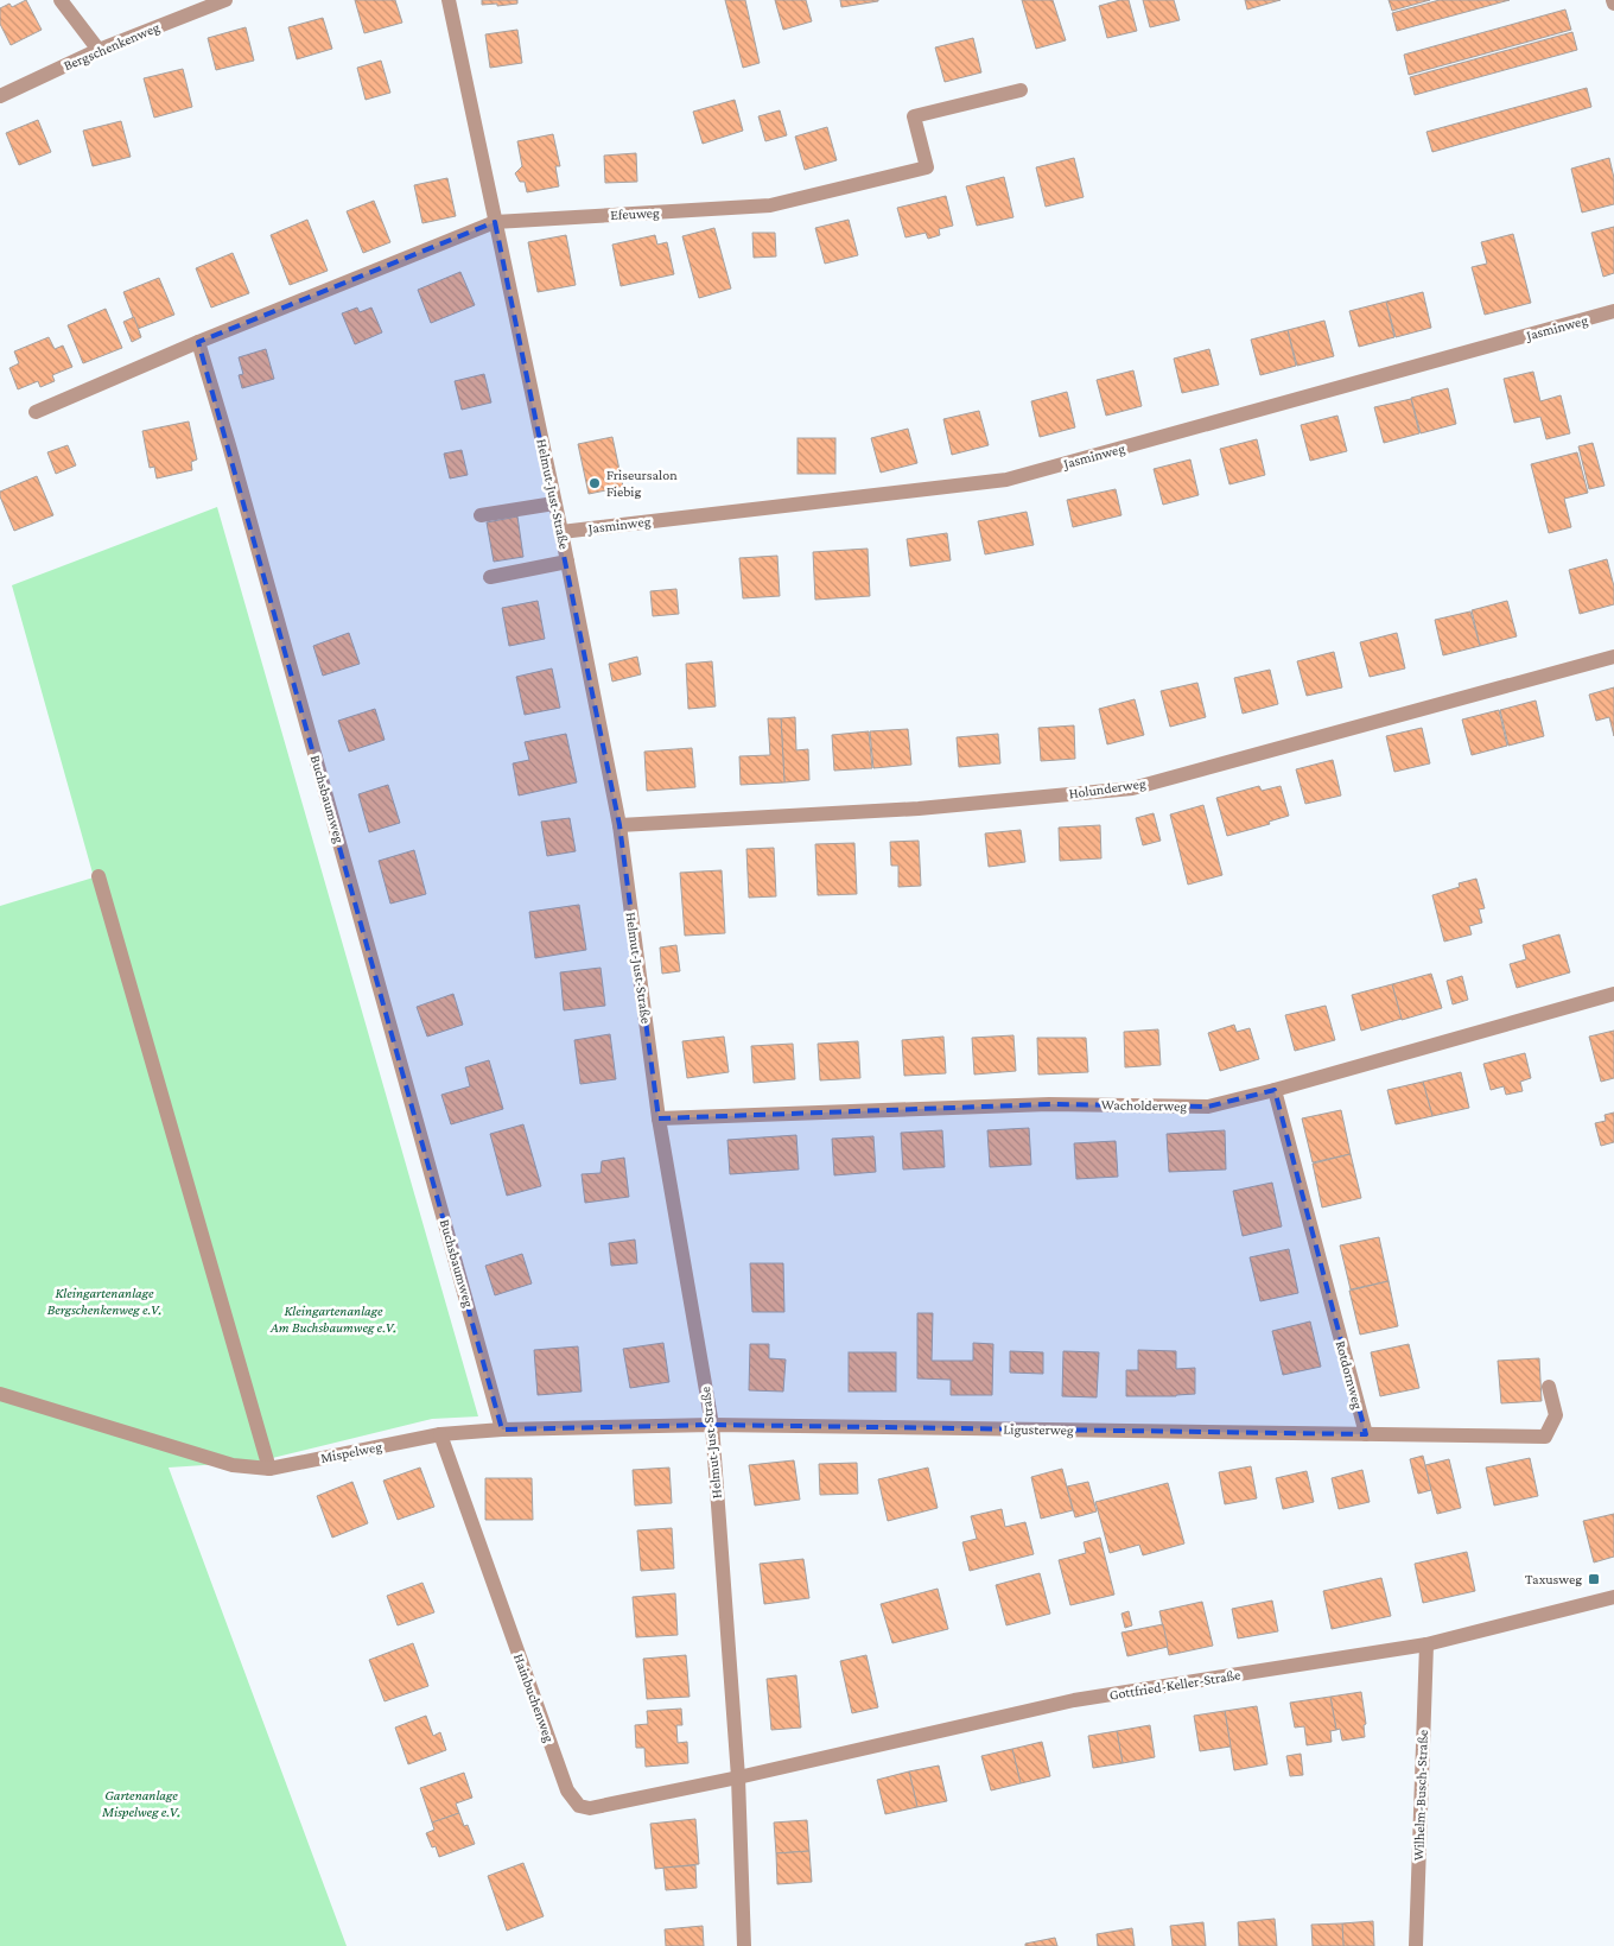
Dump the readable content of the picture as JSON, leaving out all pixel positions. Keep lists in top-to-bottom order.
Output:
{
  "streets": {
    "street": [
      "Bergschenkenweg",
      "Efeuweg",
      "Jasminweg",
      "Helmut-Just-Straße",
      "Holunderweg",
      "Buchsbaumweg",
      "Wacholderweg",
      "Rotdornweg",
      "Ligusterweg",
      "Mispelweg",
      "Gottfried-Keller-Straße",
      "Hainbuchenweg",
      "Wilhelm-Busch-Straße"
    ]
  },
  "crossings": [
    ["Efeuweg", "Helmut-Just-Straße"],
    ["Efeuweg", "Buchsbaumweg"],
    ["Jasminweg", "Helmut-Just-Straße"],
    ["Helmut-Just-Straße", "Holunderweg"],
    ["Helmut-Just-Straße", "Wacholderweg"],
    ["Helmut-Just-Straße", "Ligusterweg"],
    ["Helmut-Just-Straße", "Mispelweg"],
    ["Helmut-Just-Straße", "Gottfried-Keller-Straße"],
    ["Helmut-Just-Straße", "Hainbuchenweg"],
    ["Buchsbaumweg", "Mispelweg"],
    ["Wacholderweg", "Rotdornweg"],
    ["Rotdornweg", "Ligusterweg"],
    ["Ligusterweg", "Mispelweg"],
    ["Mispelweg", "Hainbuchenweg"],
    ["Gottfried-Keller-Straße", "Hainbuchenweg"],
    ["Gottfried-Keller-Straße", "Wilhelm-Busch-Straße"]
  ],
  "parks": ["Kleingartenanlage Bergschenkenweg e.V.", "Kleingartenanlage Am Buchsbaumweg e.V.", "Gartenanlage Mispelweg e.V."],
  "places": {
    "other": ["Friseursalon Fiebig"],
    "transit": ["Taxusweg"]
  }
}
